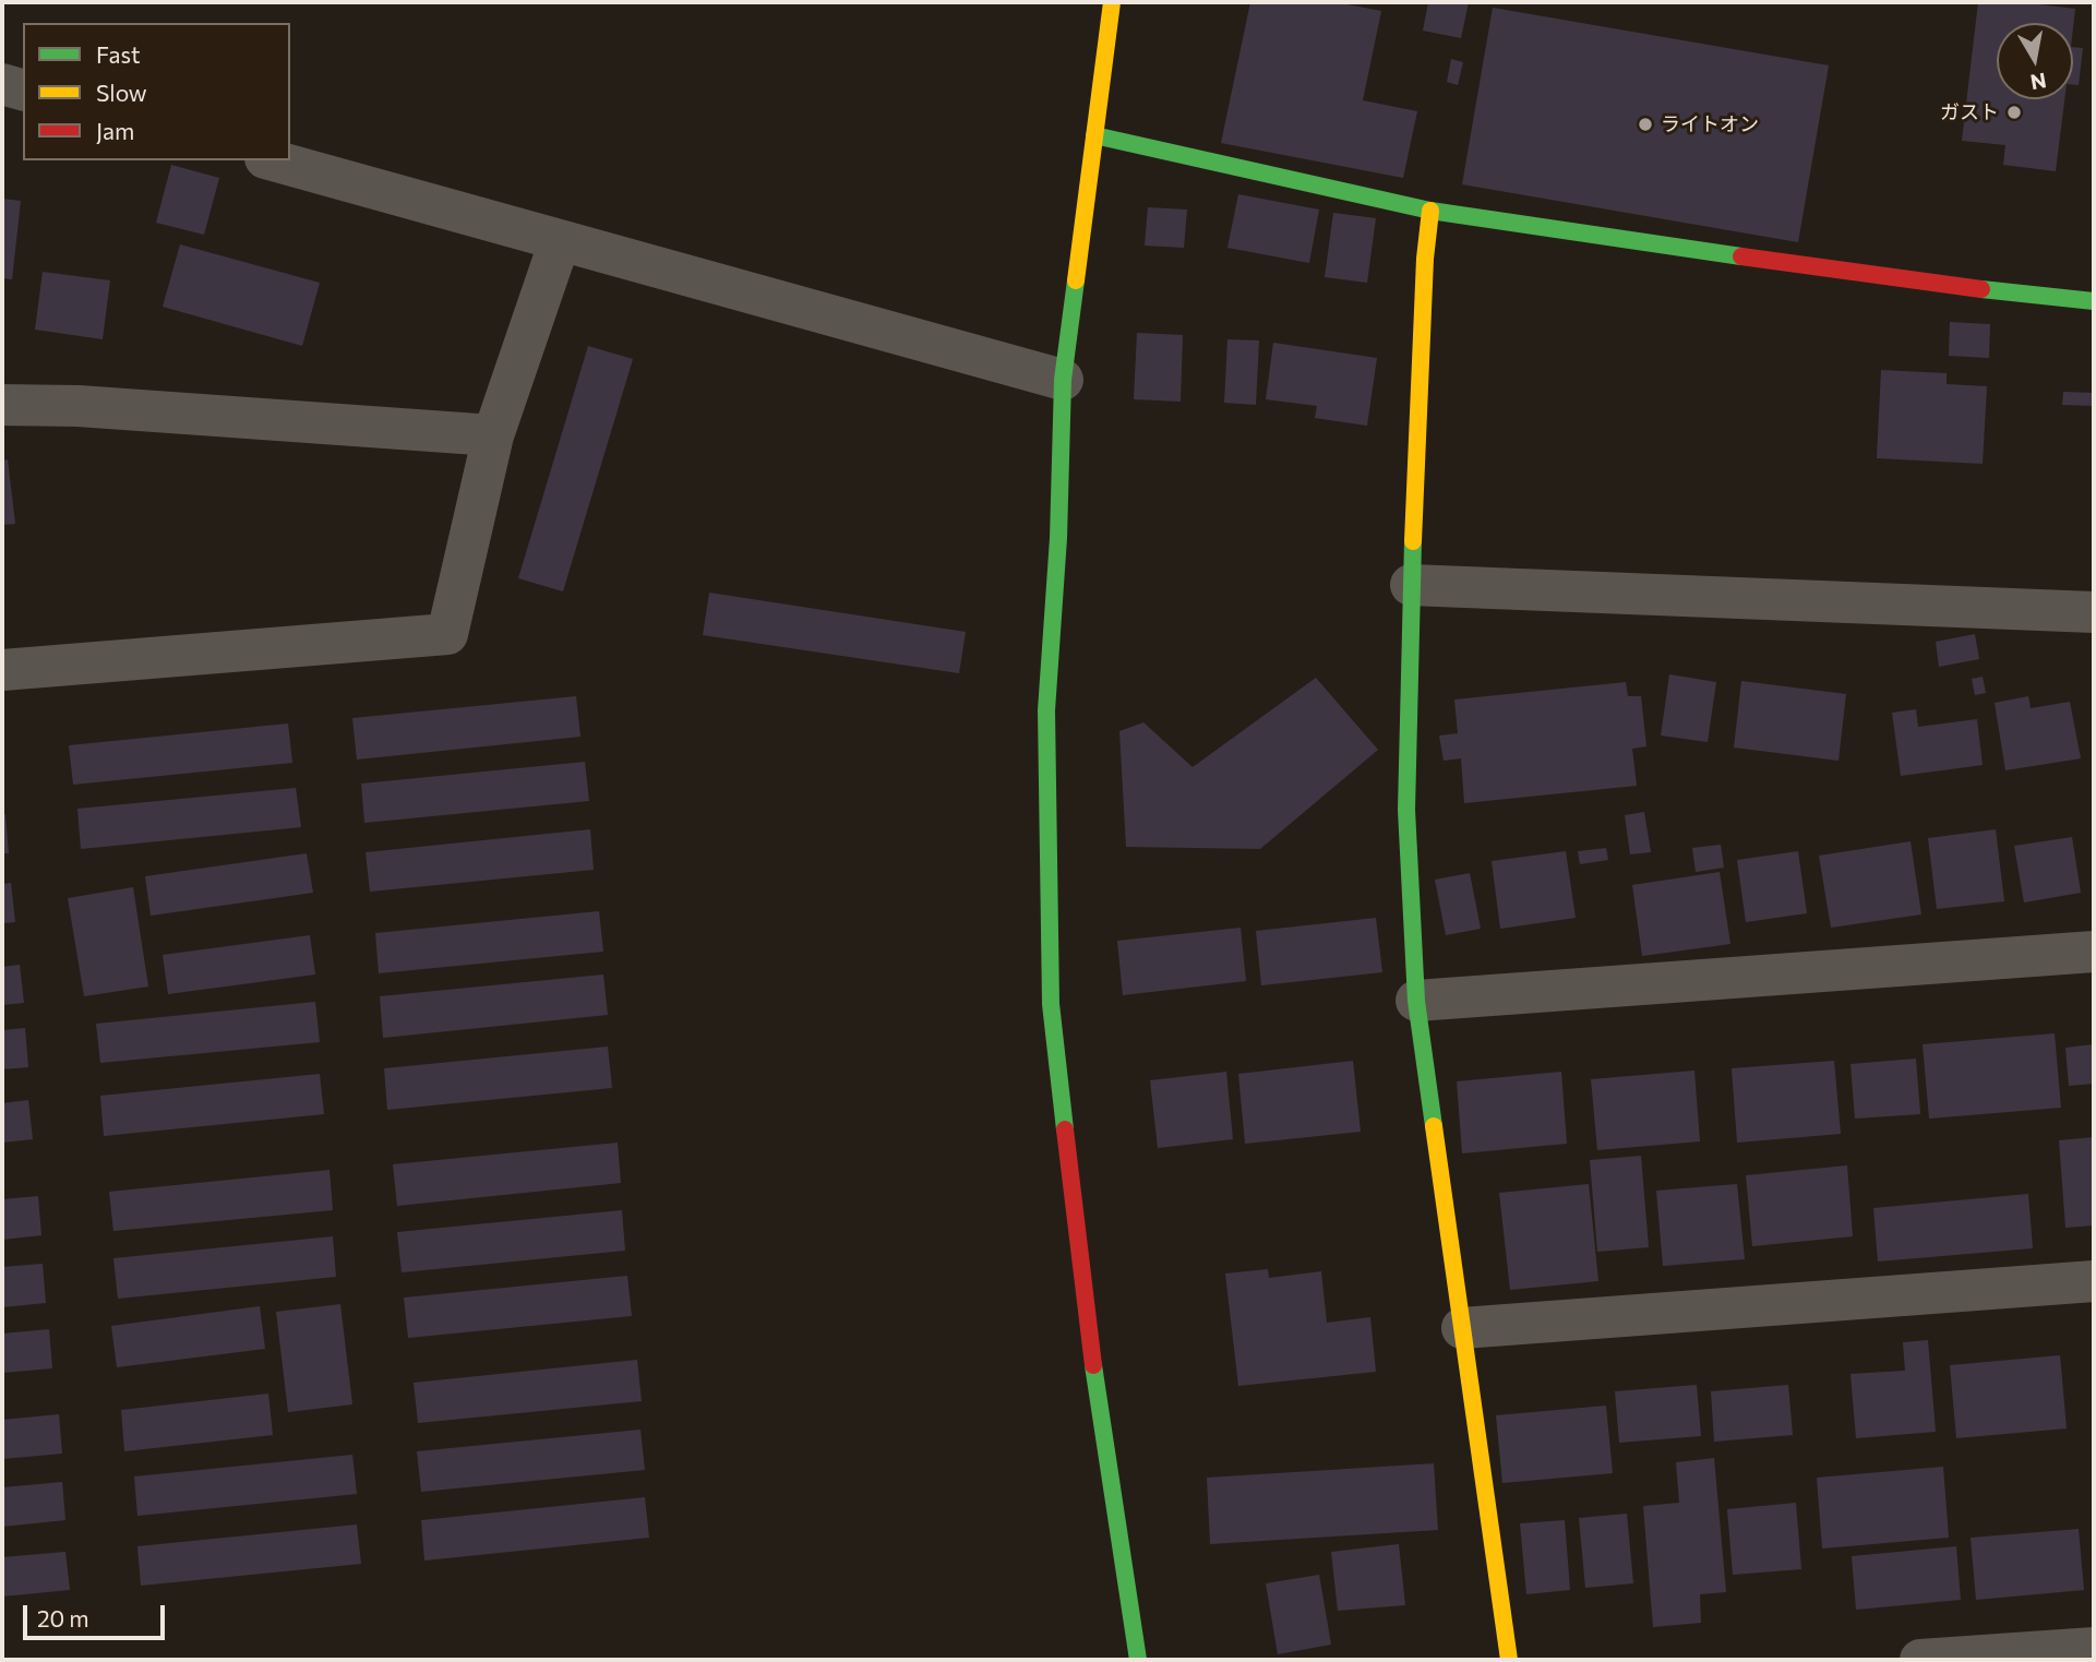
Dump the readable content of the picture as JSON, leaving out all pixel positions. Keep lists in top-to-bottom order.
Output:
{
  "places": ["ガスト", "ライトオン"],
  "legend": ["Fast", "Slow", "Jam"],
  "scale_bar": "20 m",
  "north": "bottom"
}
